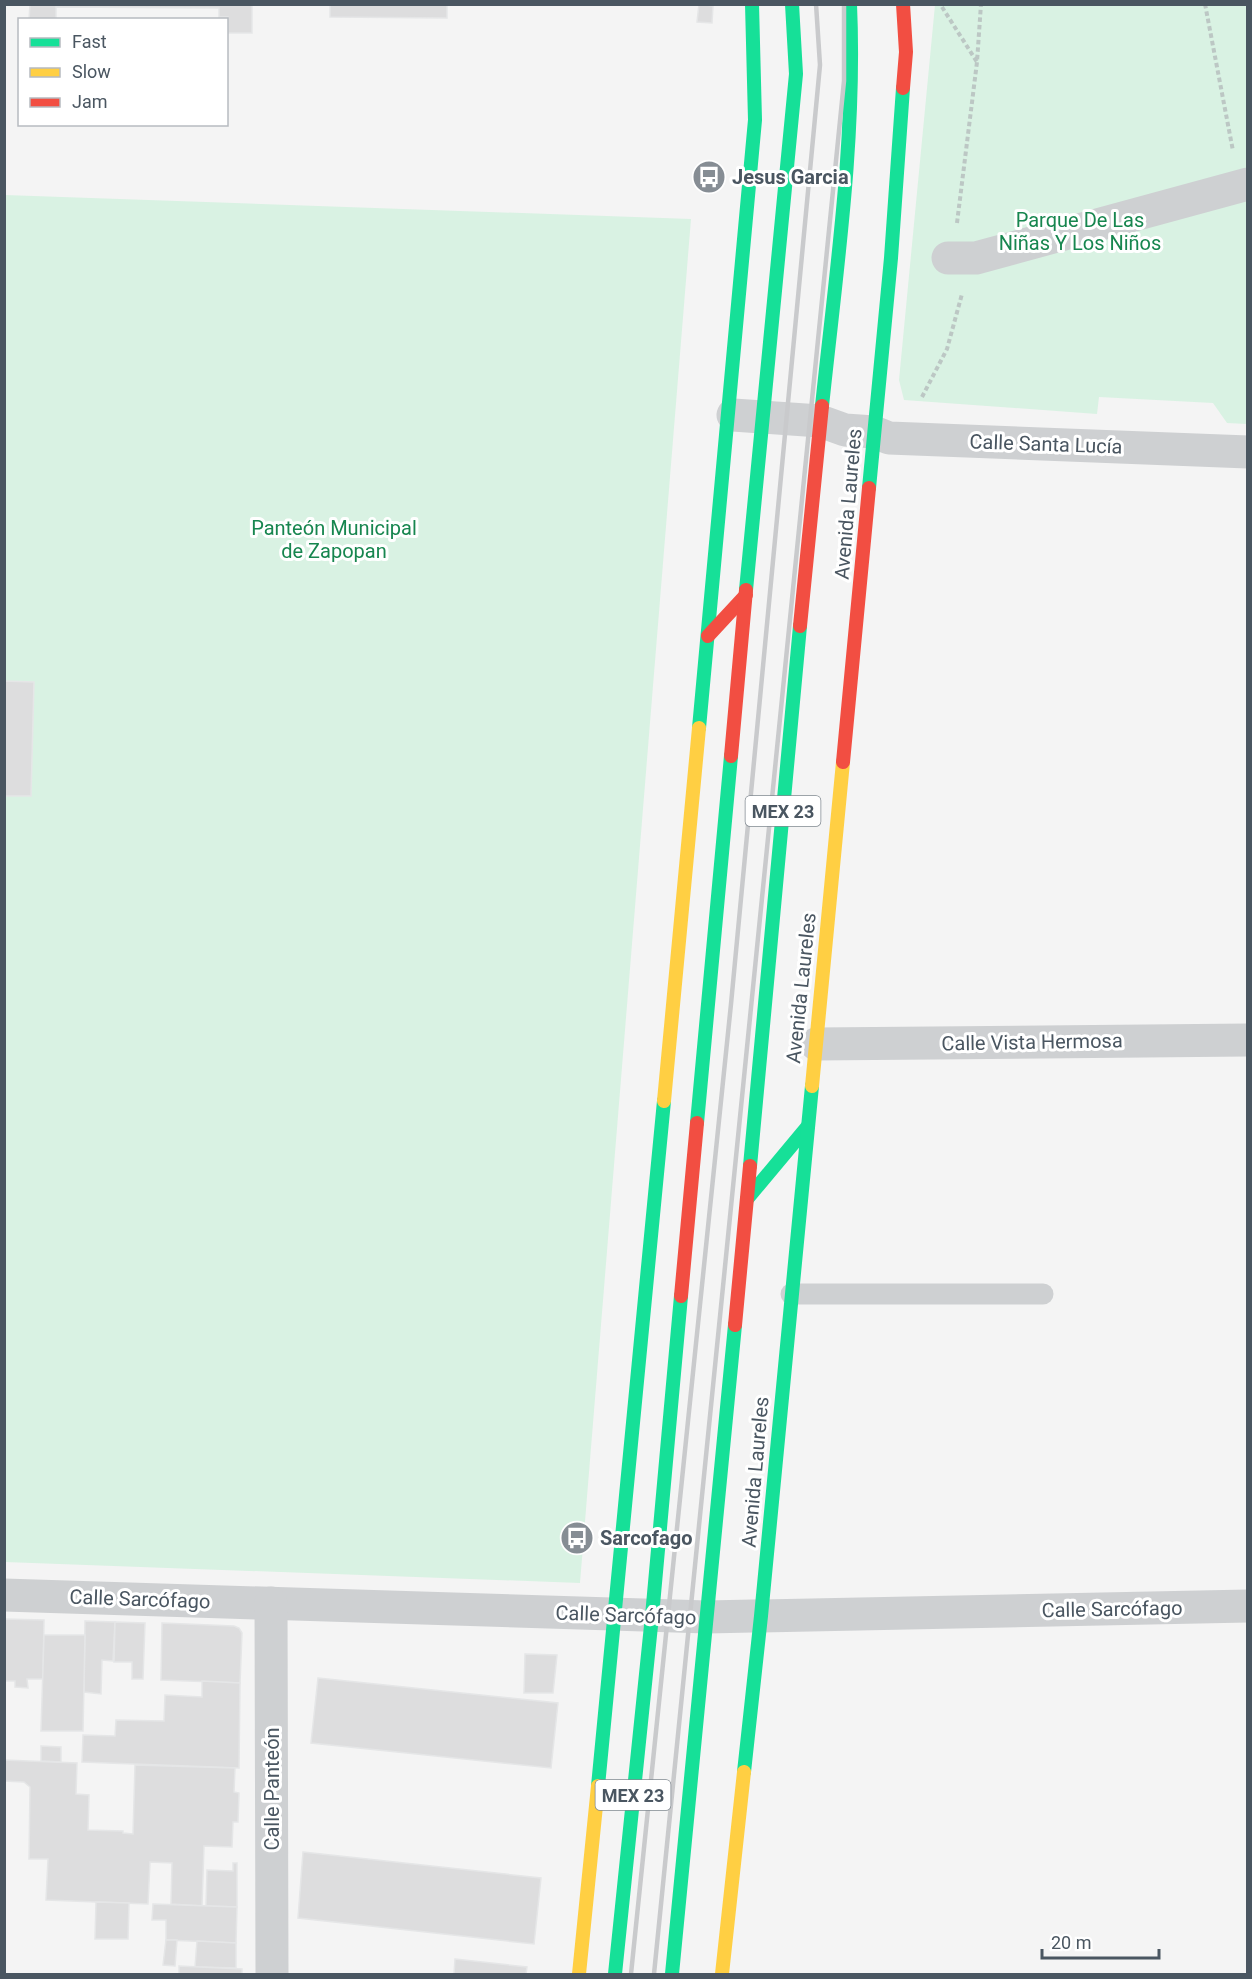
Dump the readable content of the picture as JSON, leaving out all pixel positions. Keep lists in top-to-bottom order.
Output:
{
  "streets": {
    "main road": ["Avenida Laureles", "MEX 23"],
    "street": [
      "Calle Santa Lucía",
      "Calle Vista Hermosa",
      "Calle Sarcófago",
      "Calle Panteón"
    ]
  },
  "crossings": [
    ["Calle Santa Lucía", "Avenida Laureles"],
    ["Calle Santa Lucía", "MEX 23"],
    ["Avenida Laureles", "Calle Vista Hermosa"],
    ["Avenida Laureles", "Calle Sarcófago"],
    ["MEX 23", "Calle Sarcófago"],
    ["Calle Sarcófago", "Calle Panteón"]
  ],
  "parks": ["Parque De Las Niñas Y Los Niños", "Panteón Municipal de Zapopan"],
  "places": {
    "bus stop": ["Jesus Garcia", "Sarcofago"]
  },
  "legend": ["Fast", "Slow", "Jam"],
  "scale_bar": "20 m"
}
